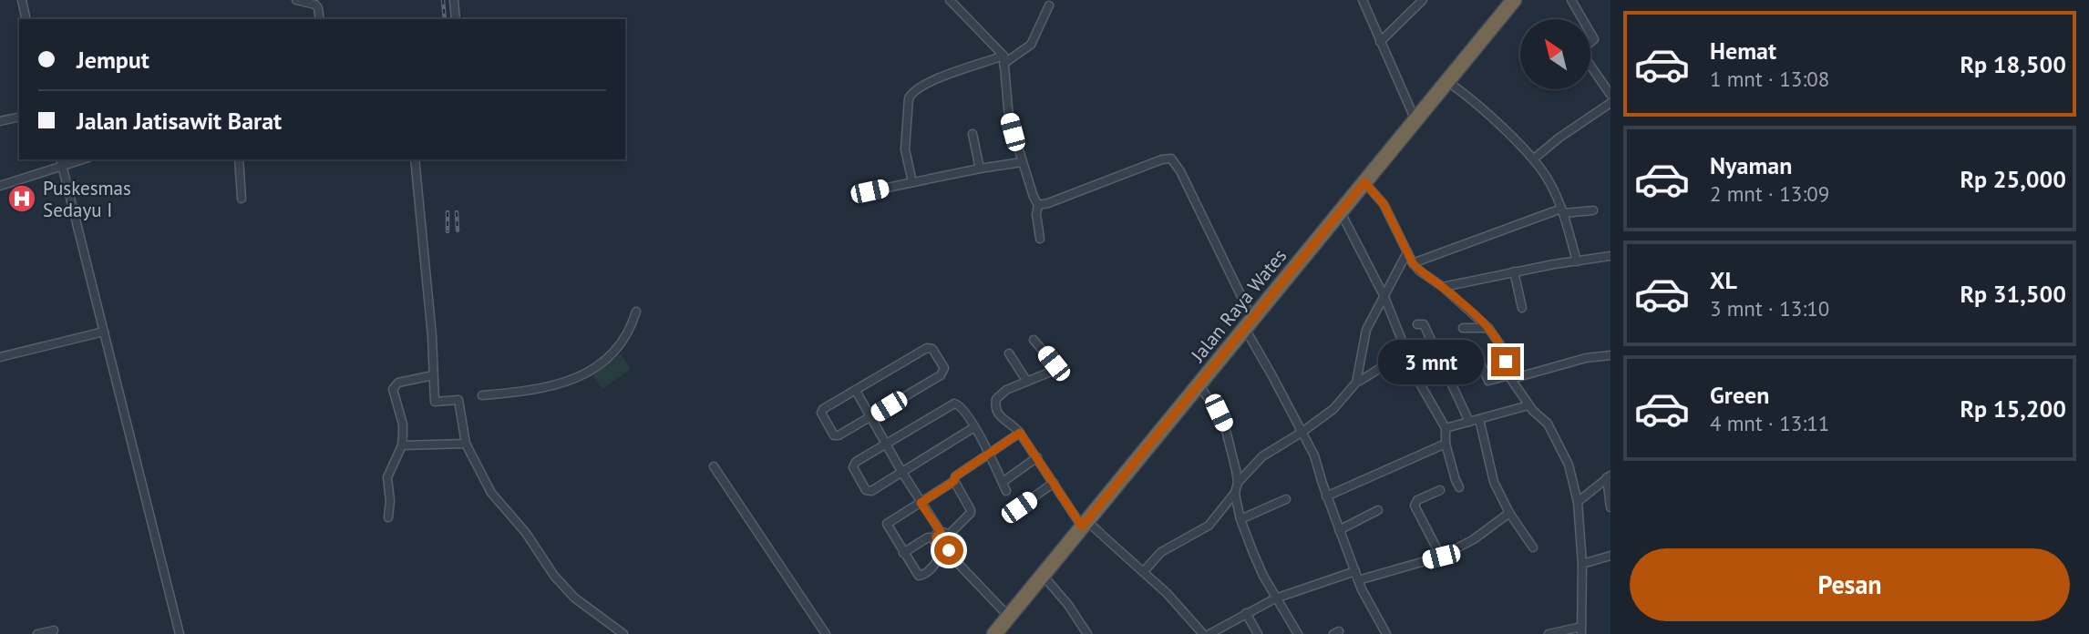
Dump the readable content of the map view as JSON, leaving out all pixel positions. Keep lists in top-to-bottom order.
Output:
{
  "streets": {
    "highway": ["Jalan Raya Wates"]
  },
  "places": {
    "hospital": ["Puskesmas Sedayu I"]
  },
  "north": "top left",
  "page": {
    "list": [
      {
        "name": "Hemat",
        "note": "1 mnt · 13:08",
        "value": "Rp 18,500"
      },
      {
        "name": "Nyaman",
        "note": "2 mnt · 13:09",
        "value": "Rp 25,000"
      },
      {
        "name": "XL",
        "note": "3 mnt · 13:10",
        "value": "Rp 31,500"
      },
      {
        "name": "Green",
        "note": "4 mnt · 13:11",
        "value": "Rp 15,200"
      }
    ],
    "banner": ["Jemput", "Jalan Jatisawit Barat"],
    "bubble": "3 mnt",
    "buttons": "Pesan"
  }
}
